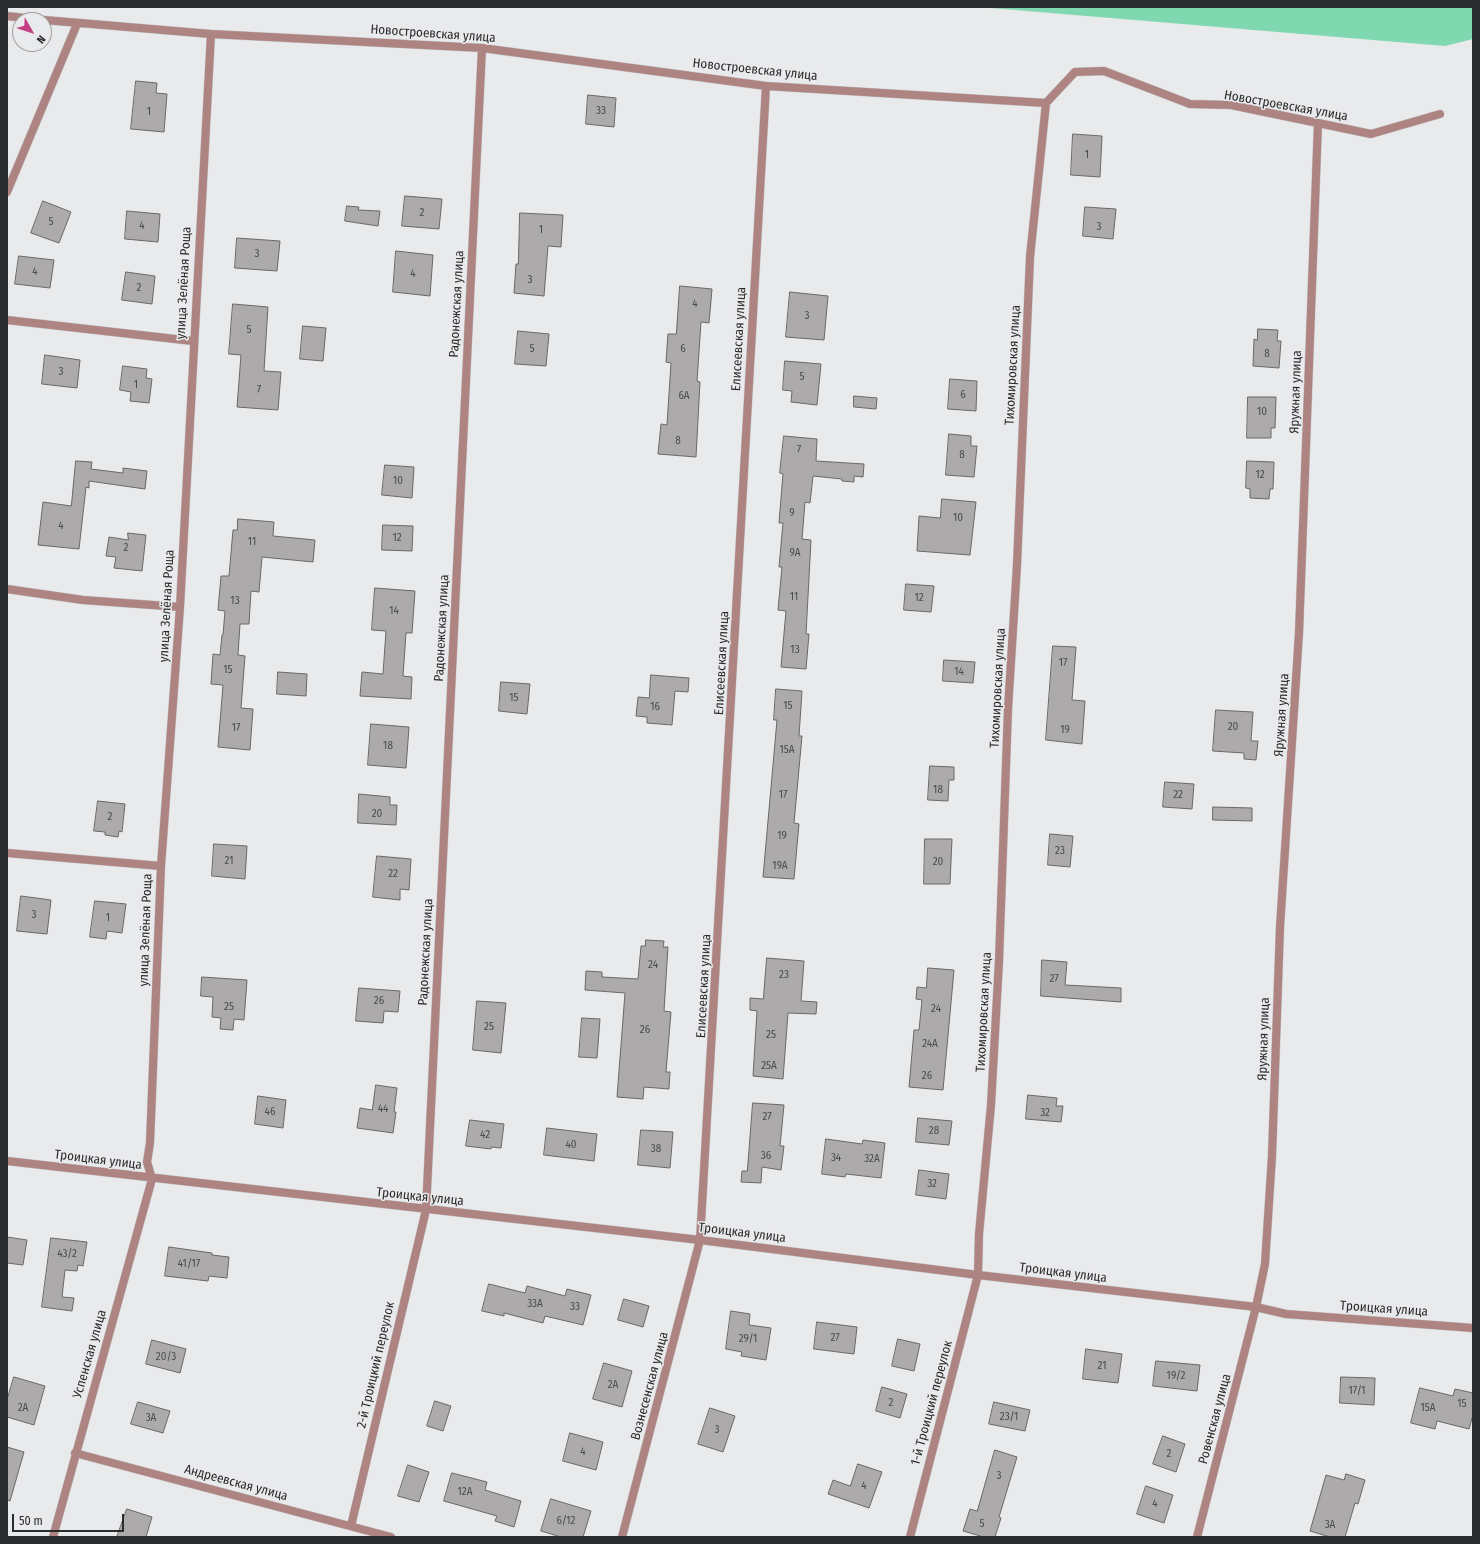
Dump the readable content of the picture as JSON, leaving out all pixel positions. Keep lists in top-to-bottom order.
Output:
{
  "streets": {
    "street": [
      "Новостроевская улица",
      "улица Зелёная Роща",
      "Радонежская улица",
      "Елисеевская улица",
      "Тихомировская улица",
      "Яружная улица",
      "Троицкая улица",
      "Успенская улица",
      "2-й Троицкий переулок",
      "Вознесенская улица",
      "1-й Троицкий переулок",
      "Ровенская улица",
      "Андреевская улица"
    ]
  },
  "crossings": [
    ["Новостроевская улица", "улица Зелёная Роща"],
    ["Новостроевская улица", "Радонежская улица"],
    ["Новостроевская улица", "Елисеевская улица"],
    ["Новостроевская улица", "Тихомировская улица"],
    ["Новостроевская улица", "Яружная улица"],
    ["улица Зелёная Роща", "Троицкая улица"],
    ["улица Зелёная Роща", "Успенская улица"],
    ["Радонежская улица", "Троицкая улица"],
    ["Радонежская улица", "2-й Троицкий переулок"],
    ["Елисеевская улица", "Троицкая улица"],
    ["Елисеевская улица", "Вознесенская улица"],
    ["Тихомировская улица", "Троицкая улица"],
    ["Тихомировская улица", "1-й Троицкий переулок"],
    ["Яружная улица", "Троицкая улица"],
    ["Яружная улица", "Ровенская улица"],
    ["Троицкая улица", "Успенская улица"],
    ["Троицкая улица", "2-й Троицкий переулок"],
    ["Троицкая улица", "Вознесенская улица"],
    ["Троицкая улица", "1-й Троицкий переулок"],
    ["Троицкая улица", "Ровенская улица"],
    ["Успенская улица", "Андреевская улица"],
    ["2-й Троицкий переулок", "Андреевская улица"]
  ],
  "house_numbers": [
    "33",
    "1",
    "1",
    "2",
    "5",
    "4",
    "3",
    "1",
    "3",
    "4",
    "4",
    "3",
    "2",
    "4",
    "3",
    "5",
    "5",
    "6",
    "8",
    "3",
    "5",
    "1",
    "7",
    "6",
    "6А",
    "10",
    "8",
    "7",
    "8",
    "12",
    "10",
    "9",
    "10",
    "4",
    "12",
    "11",
    "2",
    "9А",
    "11",
    "12",
    "13",
    "14",
    "13",
    "17",
    "15",
    "14",
    "15",
    "15",
    "16",
    "20",
    "17",
    "19",
    "18",
    "15А",
    "18",
    "17",
    "22",
    "20",
    "2",
    "19",
    "23",
    "21",
    "20",
    "19А",
    "22",
    "3",
    "1",
    "24",
    "23",
    "27",
    "26",
    "25",
    "24",
    "25",
    "26",
    "25",
    "24А",
    "25А",
    "26",
    "44",
    "46",
    "32",
    "27",
    "28",
    "42",
    "40",
    "38",
    "36",
    "34",
    "32А",
    "32",
    "43/2",
    "41/17",
    "33А",
    "33",
    "27",
    "29/1",
    "20/3",
    "21",
    "19/2",
    "2А",
    "17/1",
    "2",
    "15",
    "2А",
    "15А",
    "23/1",
    "3А",
    "3",
    "4",
    "2",
    "3",
    "4",
    "12А",
    "4",
    "6/12",
    "5",
    "3А"
  ],
  "scale_bar": "50 m",
  "north": "bottom right"
}
